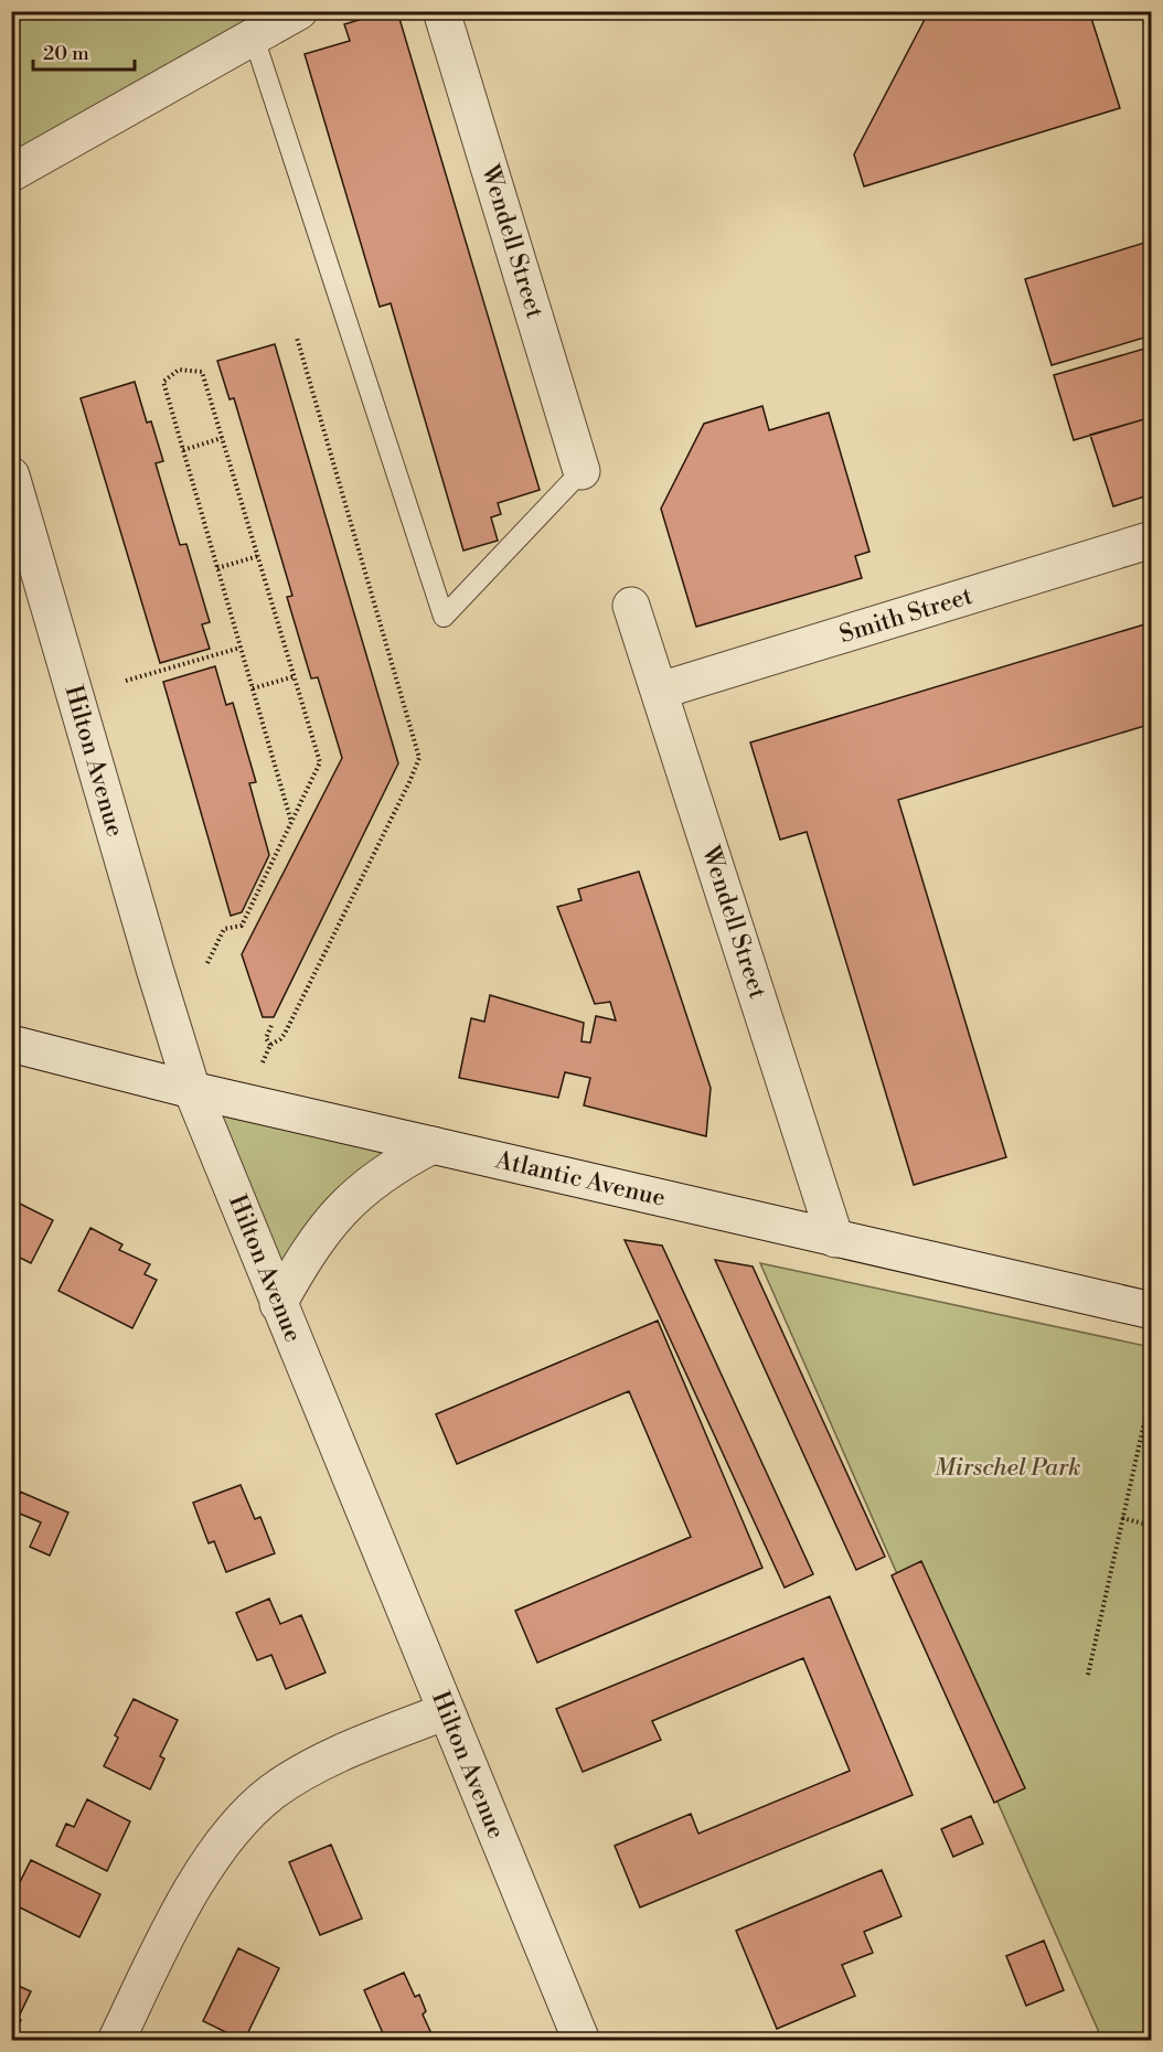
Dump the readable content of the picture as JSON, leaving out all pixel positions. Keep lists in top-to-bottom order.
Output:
{
  "streets": {
    "street": [
      "Wendell Street",
      "Smith Street",
      "Hilton Avenue",
      "Atlantic Avenue"
    ]
  },
  "crossings": [
    ["Wendell Street", "Smith Street"],
    ["Wendell Street", "Atlantic Avenue"],
    ["Hilton Avenue", "Atlantic Avenue"]
  ],
  "parks": ["Mirschel Park"],
  "scale_bar": "20 m"
}
